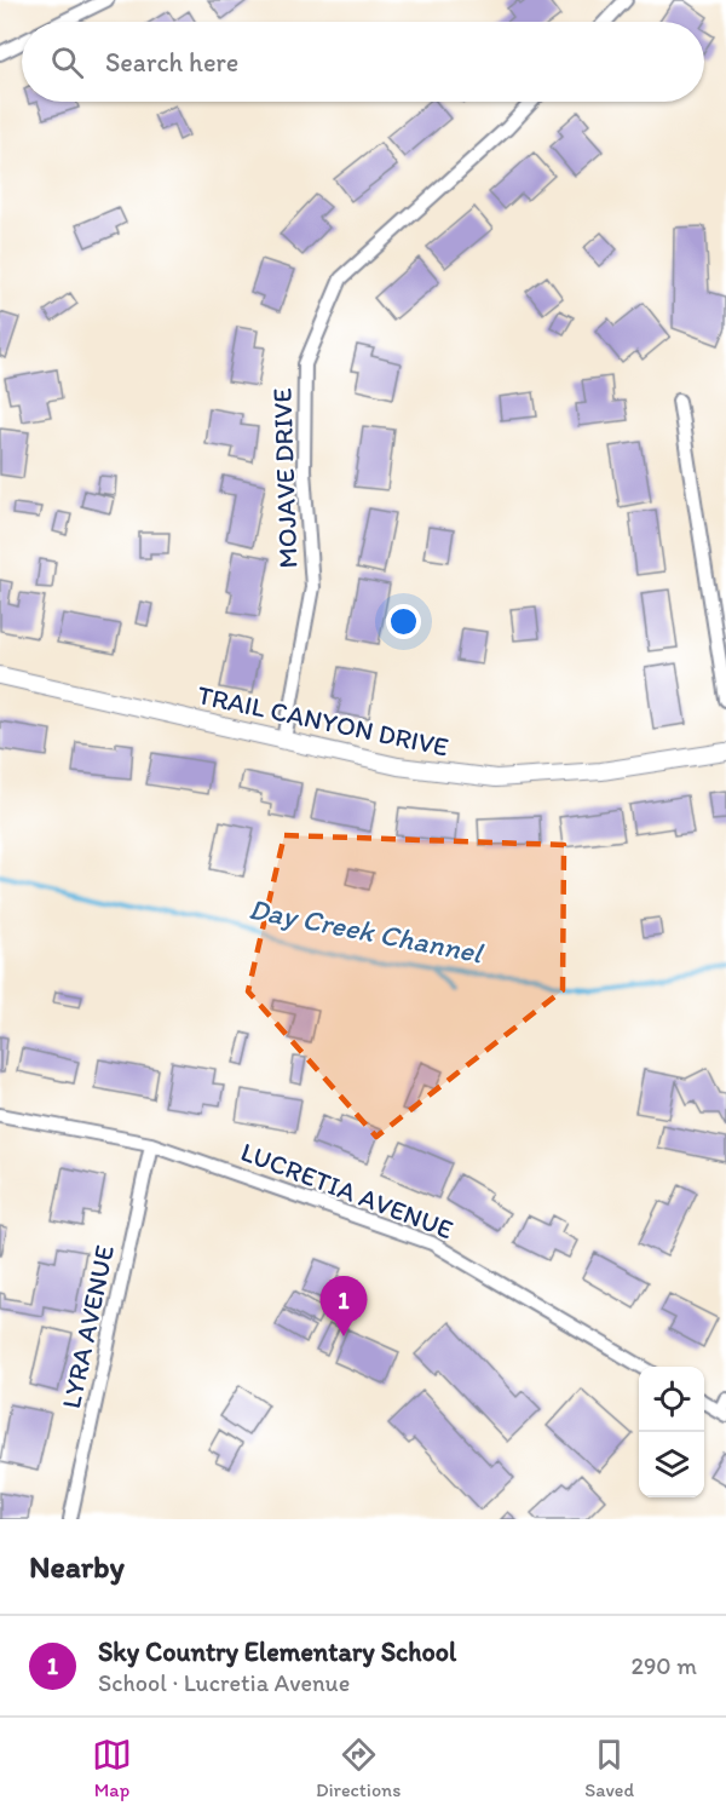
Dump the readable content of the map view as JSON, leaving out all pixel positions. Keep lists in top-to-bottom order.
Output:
{
  "streets": {
    "street": [
      "MOJAVE DRIVE",
      "TRAIL CANYON DRIVE",
      "LUCRETIA AVENUE",
      "LYRA AVENUE"
    ]
  },
  "crossings": [
    ["MOJAVE DRIVE", "TRAIL CANYON DRIVE"],
    ["LUCRETIA AVENUE", "LYRA AVENUE"]
  ],
  "water": ["Day Creek Channel"],
  "page": {
    "search": "Search here",
    "pins": "1",
    "heading": "Nearby",
    "list": [
      {
        "mark": "1",
        "name": "Sky Country Elementary School",
        "note": "School · Lucretia Avenue",
        "value": "290 m"
      }
    ],
    "nav": ["Map", "Directions", "Saved"]
  }
}
